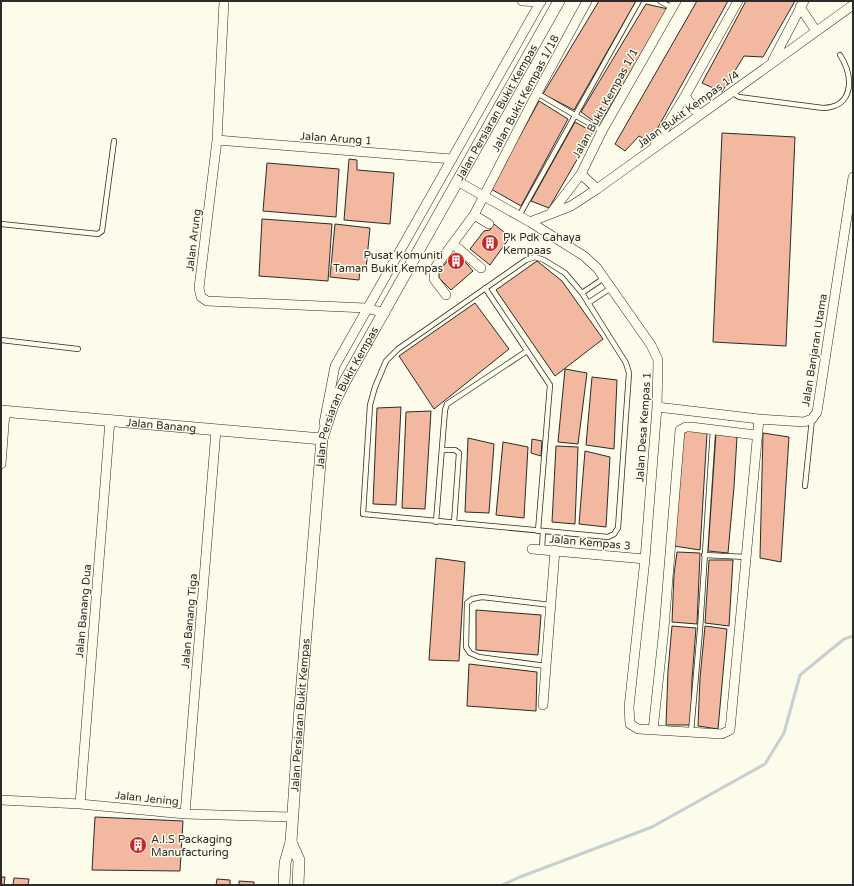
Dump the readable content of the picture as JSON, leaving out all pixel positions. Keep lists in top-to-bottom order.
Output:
{
  "streets": {
    "street": [
      "Jalan Bukit Kempas 1/18",
      "Jalan Bukit Kempas 1/1",
      "Jalan Bukit Kempas 1/4",
      "Jalan Persiaran Bukit Kempas",
      "Jalan Arung 1",
      "Jalan Arung",
      "Jalan Banjaran Utama",
      "Jalan Banang",
      "Jalan Desa Kempas 1",
      "Jalan Kempas 3",
      "Jalan Banang Dua",
      "Jalan Banang Tiga",
      "Jalan Jening"
    ]
  },
  "crossings": [
    ["Jalan Bukit Kempas 1/18", "Jalan Desa Kempas 1"],
    ["Jalan Bukit Kempas 1/1", "Jalan Bukit Kempas 1/4"],
    ["Jalan Bukit Kempas 1/4", "Jalan Desa Kempas 1"],
    ["Jalan Persiaran Bukit Kempas", "Jalan Arung"],
    ["Jalan Persiaran Bukit Kempas", "Jalan Banang"],
    ["Jalan Persiaran Bukit Kempas", "Jalan Desa Kempas 1"],
    ["Jalan Persiaran Bukit Kempas", "Jalan Jening"],
    ["Jalan Arung 1", "Jalan Arung"],
    ["Jalan Banjaran Utama", "Jalan Desa Kempas 1"],
    ["Jalan Banang", "Jalan Banang Dua"],
    ["Jalan Banang", "Jalan Banang Tiga"],
    ["Jalan Desa Kempas 1", "Jalan Kempas 3"],
    ["Jalan Banang Dua", "Jalan Jening"],
    ["Jalan Banang Tiga", "Jalan Jening"]
  ],
  "places": {
    "building": ["Pk Pdk Cahaya Kempaas", "Pusat Komuniti Taman Bukit Kempas", "A.I.S Packaging Manufacturing"]
  }
}
